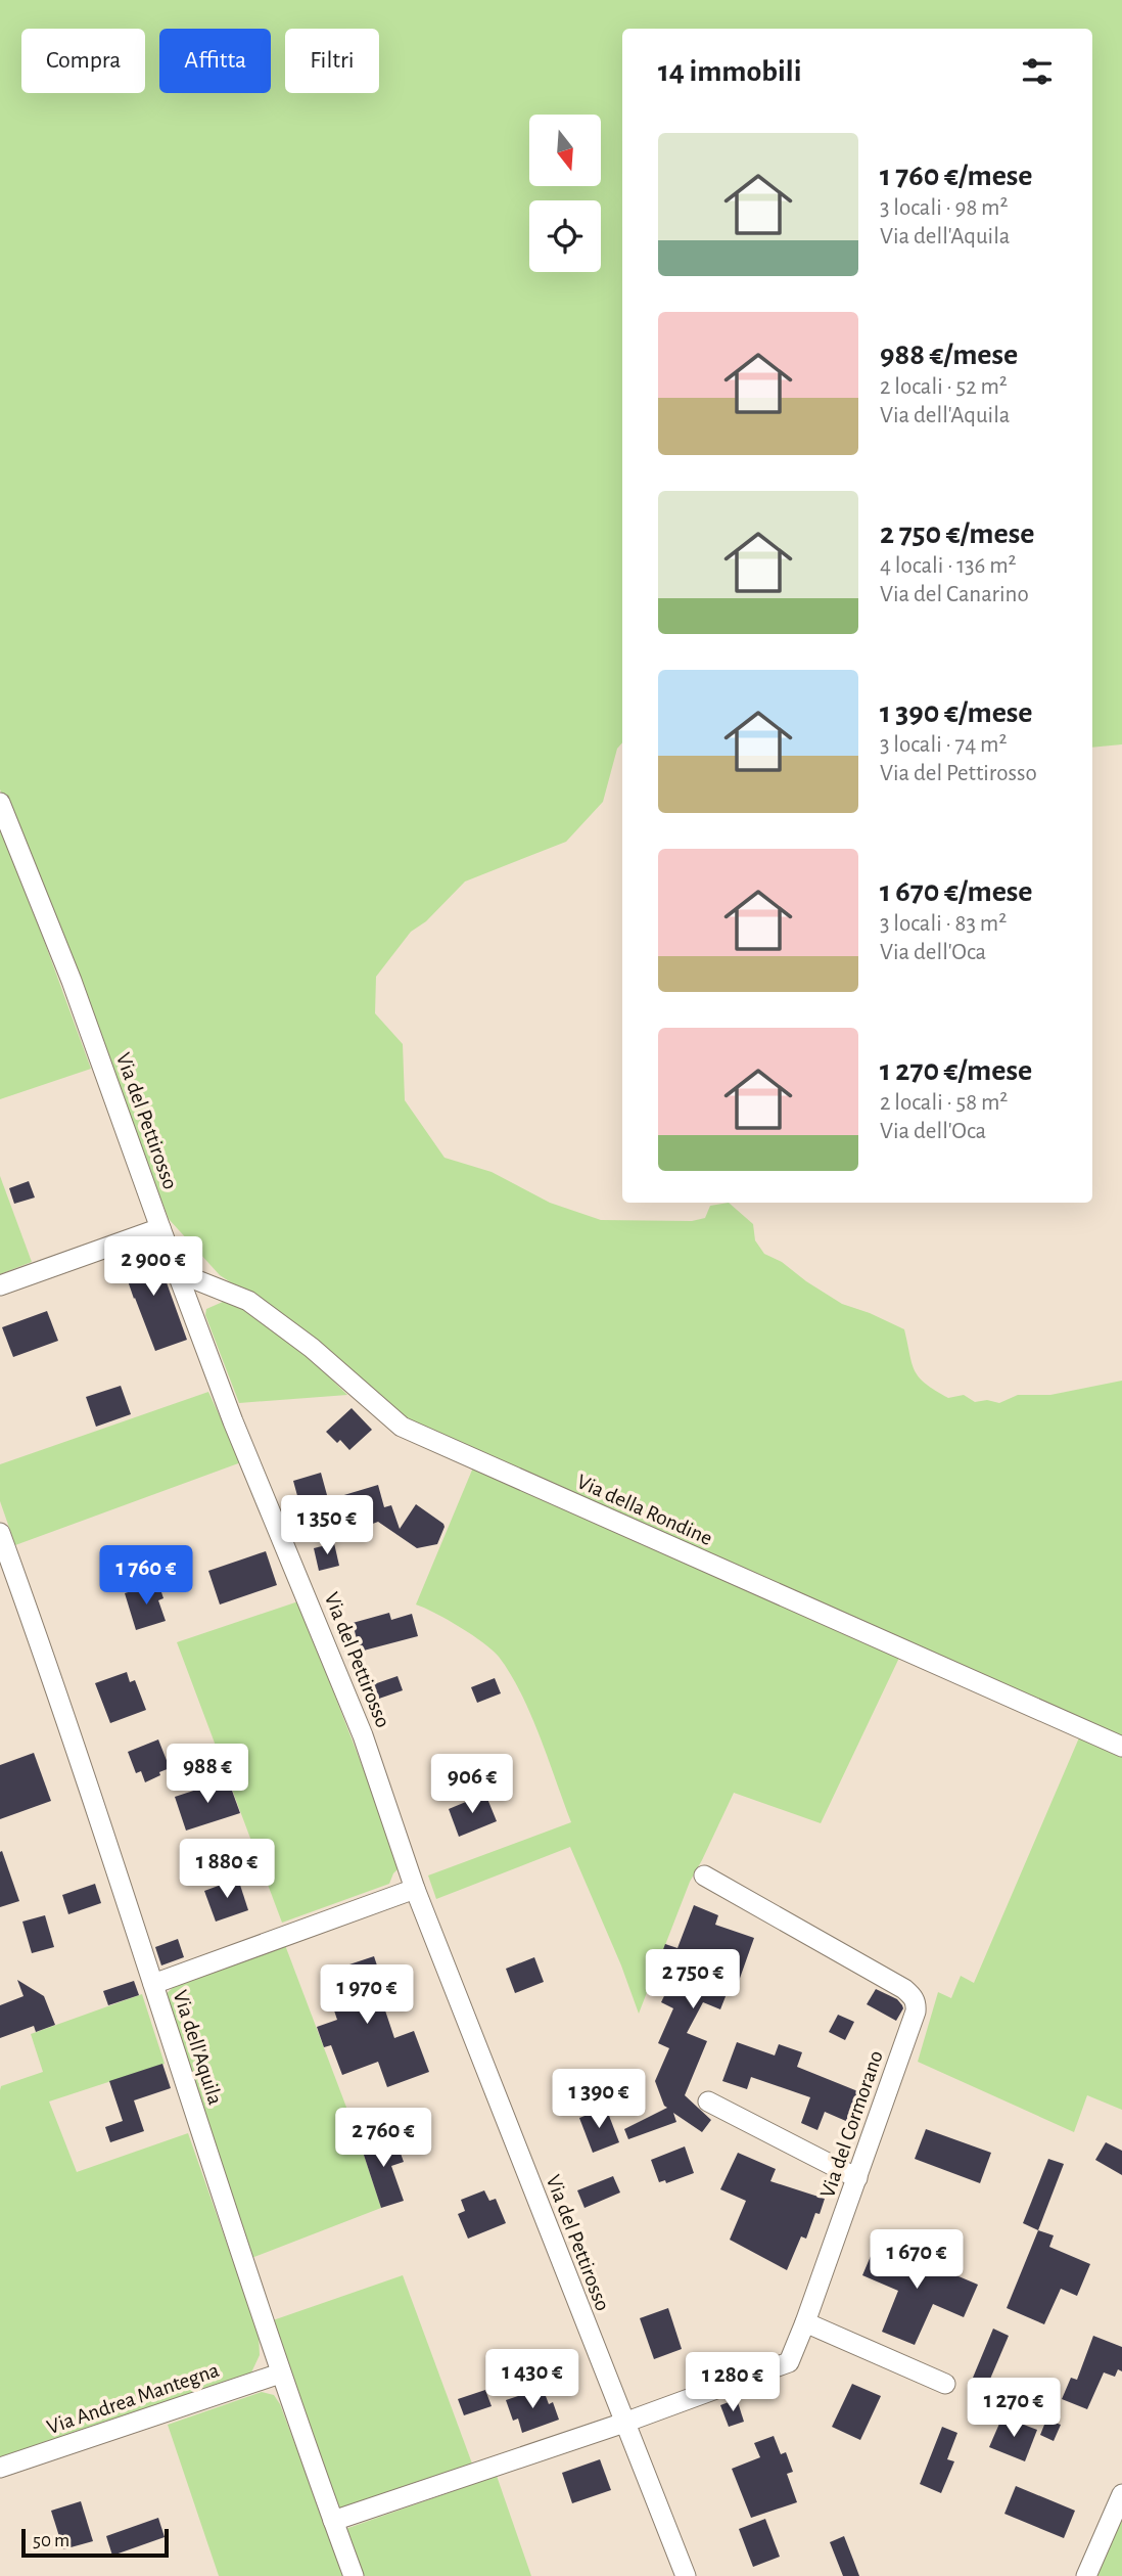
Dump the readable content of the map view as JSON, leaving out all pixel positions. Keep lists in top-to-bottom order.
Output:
{
  "streets": {
    "street": [
      "Via del Pettirosso",
      "Via della Rondine",
      "Via dell'Aquila",
      "Via del Cormorano",
      "Via Andrea Mantegna"
    ]
  },
  "crossings": [
    ["Via del Pettirosso", "Via della Rondine"],
    ["Via del Pettirosso", "Via del Cormorano"],
    ["Via dell'Aquila", "Via del Cormorano"],
    ["Via dell'Aquila", "Via Andrea Mantegna"]
  ],
  "scale_bar": "50 m",
  "north": "bottom",
  "page": {
    "chip": ["Compra", "Affitta", "Filtri"],
    "heading": "14 immobili",
    "list": [
      {
        "name": "1 760 €/mese",
        "note": "3 locali · 98 m² · Via dell'Aquila"
      },
      {
        "name": "988 €/mese",
        "note": "2 locali · 52 m² · Via dell'Aquila"
      },
      {
        "name": "2 750 €/mese",
        "note": "4 locali · 136 m² · Via del Canarino"
      },
      {
        "name": "1 390 €/mese",
        "note": "3 locali · 74 m² · Via del Pettirosso"
      },
      {
        "name": "1 670 €/mese",
        "note": "3 locali · 83 m² · Via dell'Oca"
      },
      {
        "name": "1 270 €/mese",
        "note": "2 locali · 58 m² · Via dell'Oca"
      }
    ],
    "price": [
      "2 900 €",
      "1 350 €",
      "1 760 €",
      "988 €",
      "906 €",
      "1 880 €",
      "2 750 €",
      "1 970 €",
      "1 390 €",
      "2 760 €",
      "1 670 €",
      "1 430 €",
      "1 280 €",
      "1 270 €"
    ],
    "scale": "50 m"
  }
}
